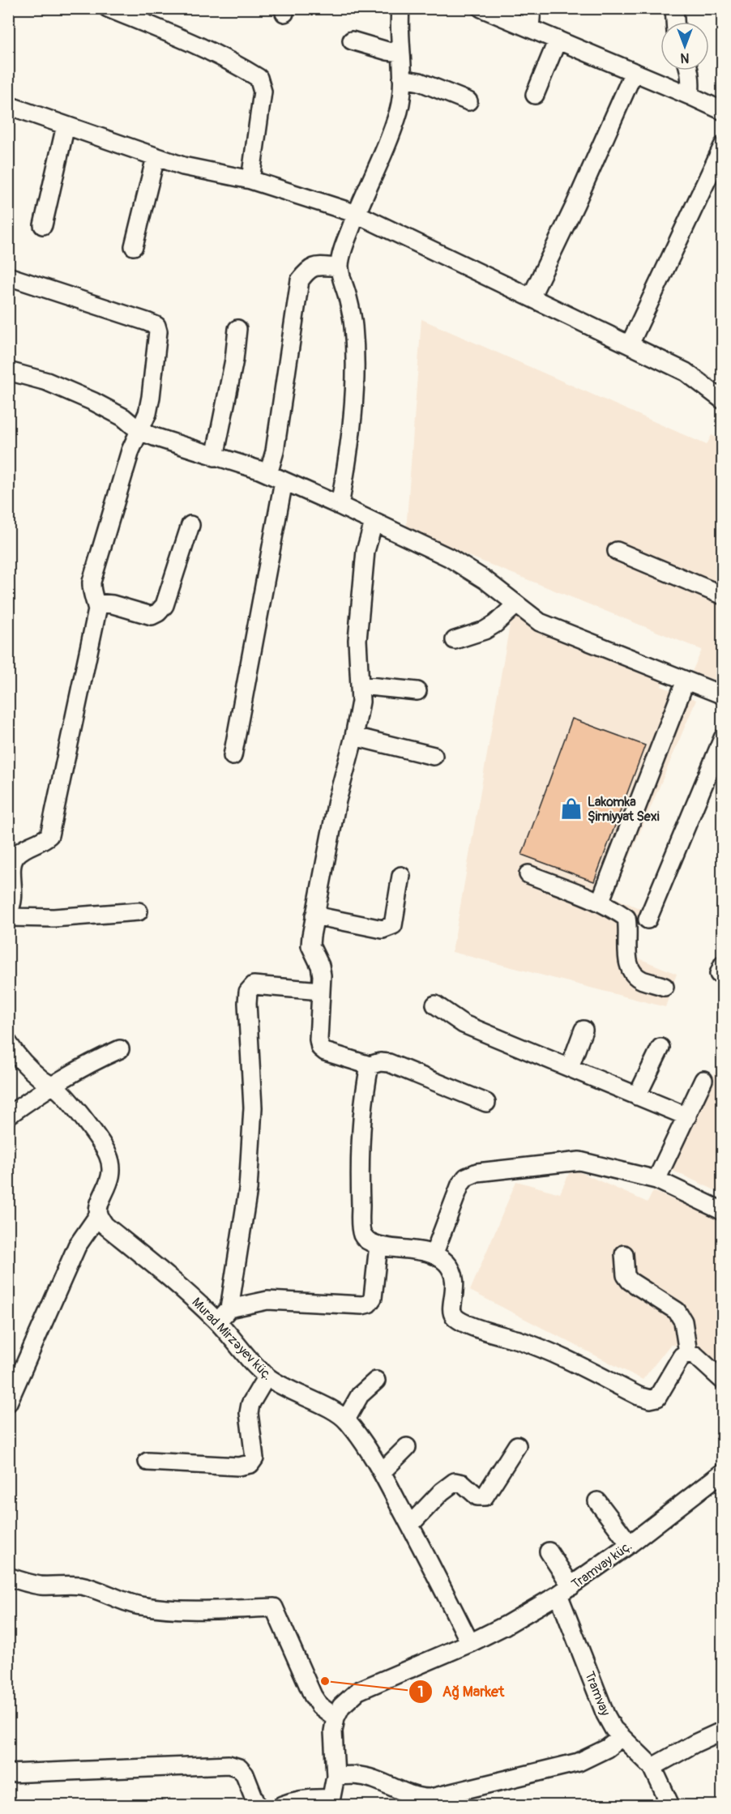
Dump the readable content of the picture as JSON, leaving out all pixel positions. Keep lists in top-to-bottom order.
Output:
{
  "streets": {
    "street": ["Murad Mirzəyev küç.", "Tramvay küç.", "Tramvay"]
  },
  "crossings": [
    ["Murad Mirzəyev küç.", "Tramvay küç."],
    ["Tramvay küç.", "Tramvay"]
  ],
  "places": {
    "shop": ["Lakomka Şirniyyat Sexi"],
    "other": ["Ağ Market"]
  },
  "north": "bottom"
}
